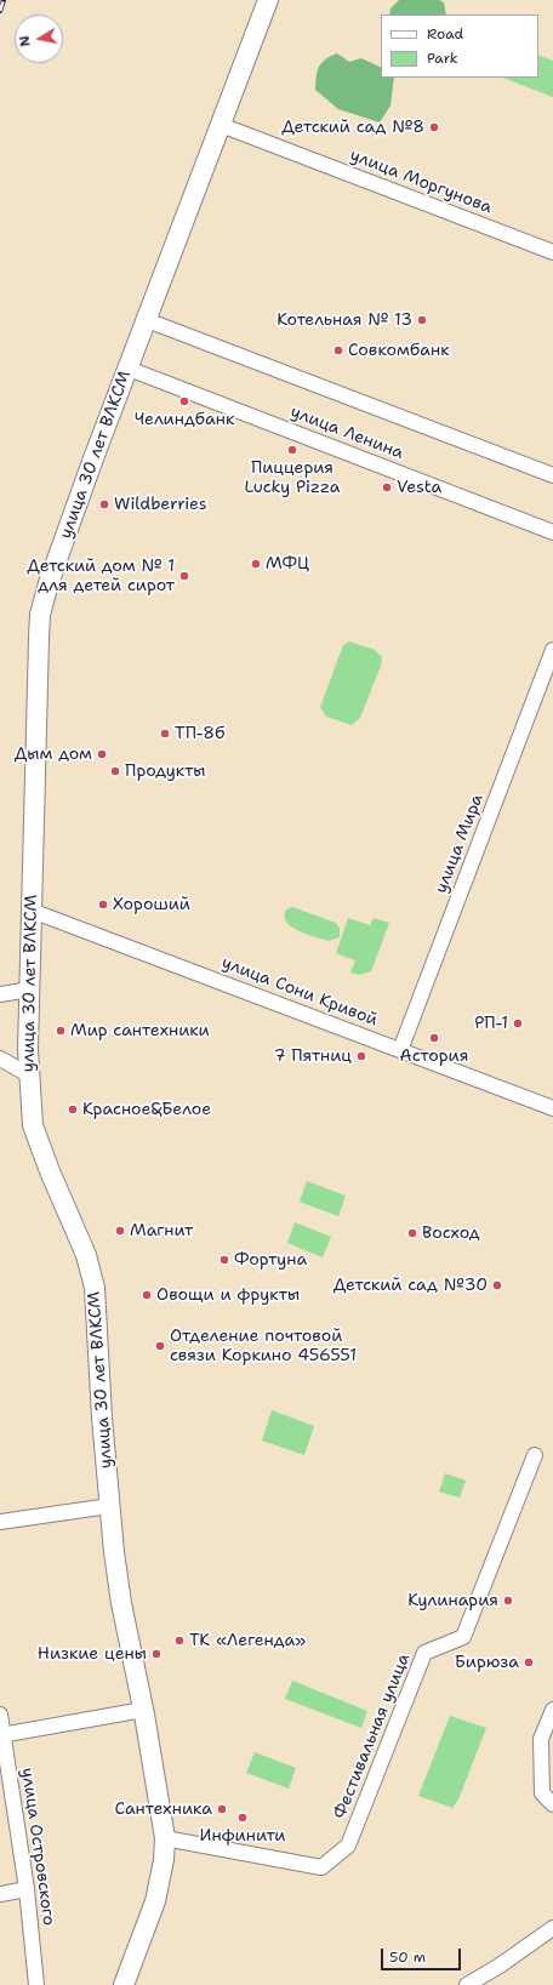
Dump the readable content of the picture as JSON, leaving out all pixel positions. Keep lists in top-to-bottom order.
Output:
{
  "streets": {
    "main road": ["улица 30 лет ВЛКСМ"],
    "street": [
      "улица Моргунова",
      "улица Ленина",
      "улица Мира",
      "улица Сони Кривой",
      "Фестивальная улица",
      "улица Островского"
    ]
  },
  "crossings": [
    ["улица Моргунова", "улица 30 лет ВЛКСМ"],
    ["улица Ленина", "улица 30 лет ВЛКСМ"],
    ["улица 30 лет ВЛКСМ", "улица Сони Кривой"],
    ["улица 30 лет ВЛКСМ", "Фестивальная улица"],
    ["улица Мира", "улица Сони Кривой"]
  ],
  "places": [
    "Детский сад №8",
    "Котельная № 13",
    "Совкомбанк",
    "Челиндбанк",
    "Пиццерия Lucky Pizza",
    "Vesta",
    "Wildberries",
    "МФЦ",
    "Детский дом № 1 для детей сирот",
    "ТП-8б",
    "Дым дом",
    "Продукты",
    "Хороший",
    "РП-1",
    "Мир сантехники",
    "Астория",
    "7 Пятниц",
    "Красное&Белое",
    "Магнит",
    "Восход",
    "Фортуна",
    "Детский сад №30",
    "Овощи и фрукты",
    "Отделение почтовой связи Коркино 456551",
    "Кулинария",
    "ТК «Легенда»",
    "Низкие цены",
    "Бирюза",
    "Сантехника",
    "Инфинити"
  ],
  "legend": ["Road", "Park"],
  "scale_bar": "50 m",
  "north": "left"
}
